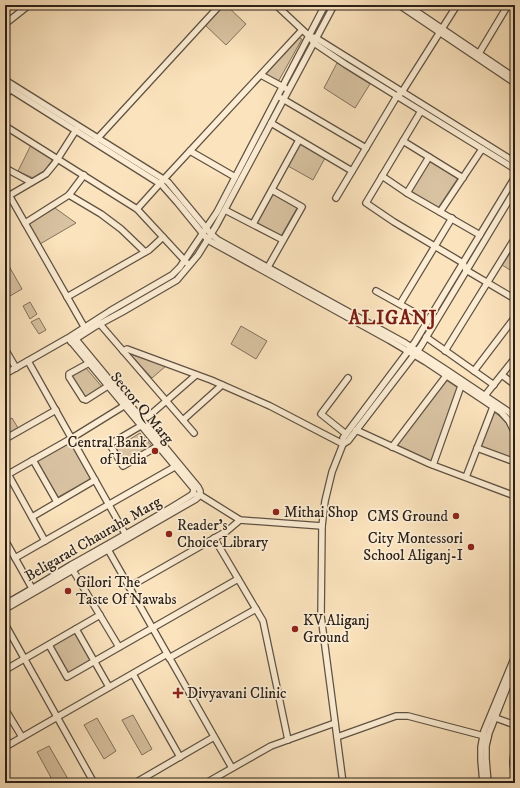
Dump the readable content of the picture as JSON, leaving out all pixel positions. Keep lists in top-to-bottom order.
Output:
{
  "streets": {
    "street": ["Sector Q Marg", "Beligarad Chauraha Marg"]
  },
  "crossings": [
    ["Sector Q Marg", "Beligarad Chauraha Marg"]
  ],
  "districts": ["ALIGANJ"],
  "places": {
    "other": [
      "Central Bank of India",
      "Mithai Shop",
      "CMS Ground",
      "Reader's Choice Library",
      "City Montessori School Aliganj-I",
      "Gilori The Taste Of Nawabs",
      "KV Aliganj Ground"
    ],
    "health": ["Divyavani Clinic"]
  }
}
